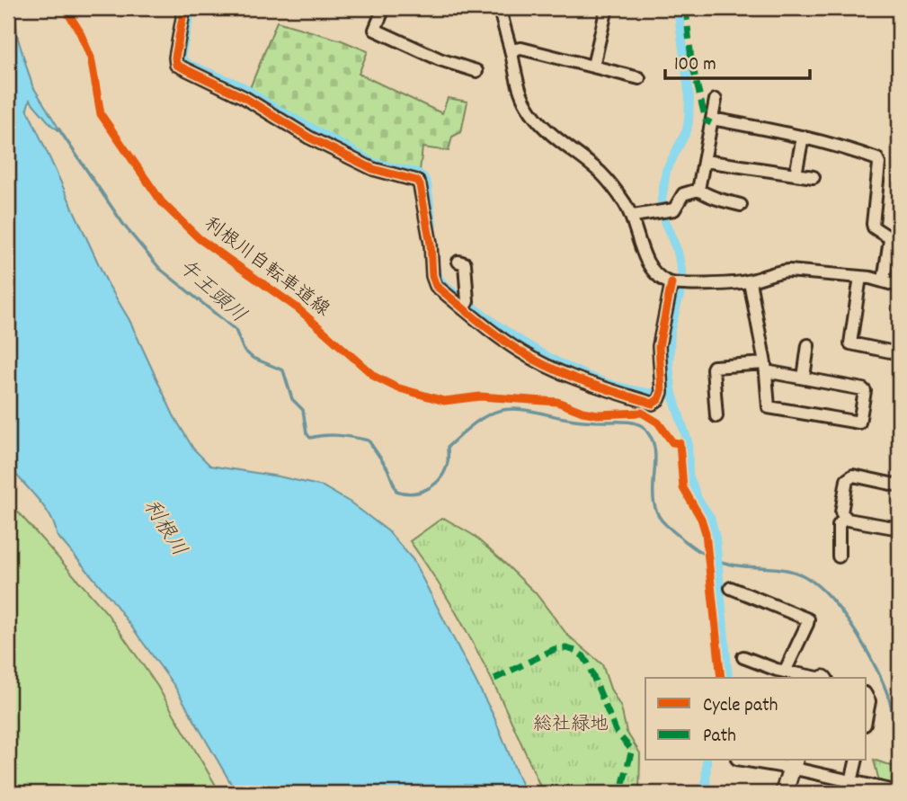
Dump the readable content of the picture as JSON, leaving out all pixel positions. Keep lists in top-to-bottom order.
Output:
{
  "streets": {
    "cycle path": ["利根川自転車道線"]
  },
  "water": ["午王頭川", "利根川"],
  "parks": ["総社緑地"],
  "legend": ["Cycle path", "Path"],
  "scale_bar": "100 m"
}
